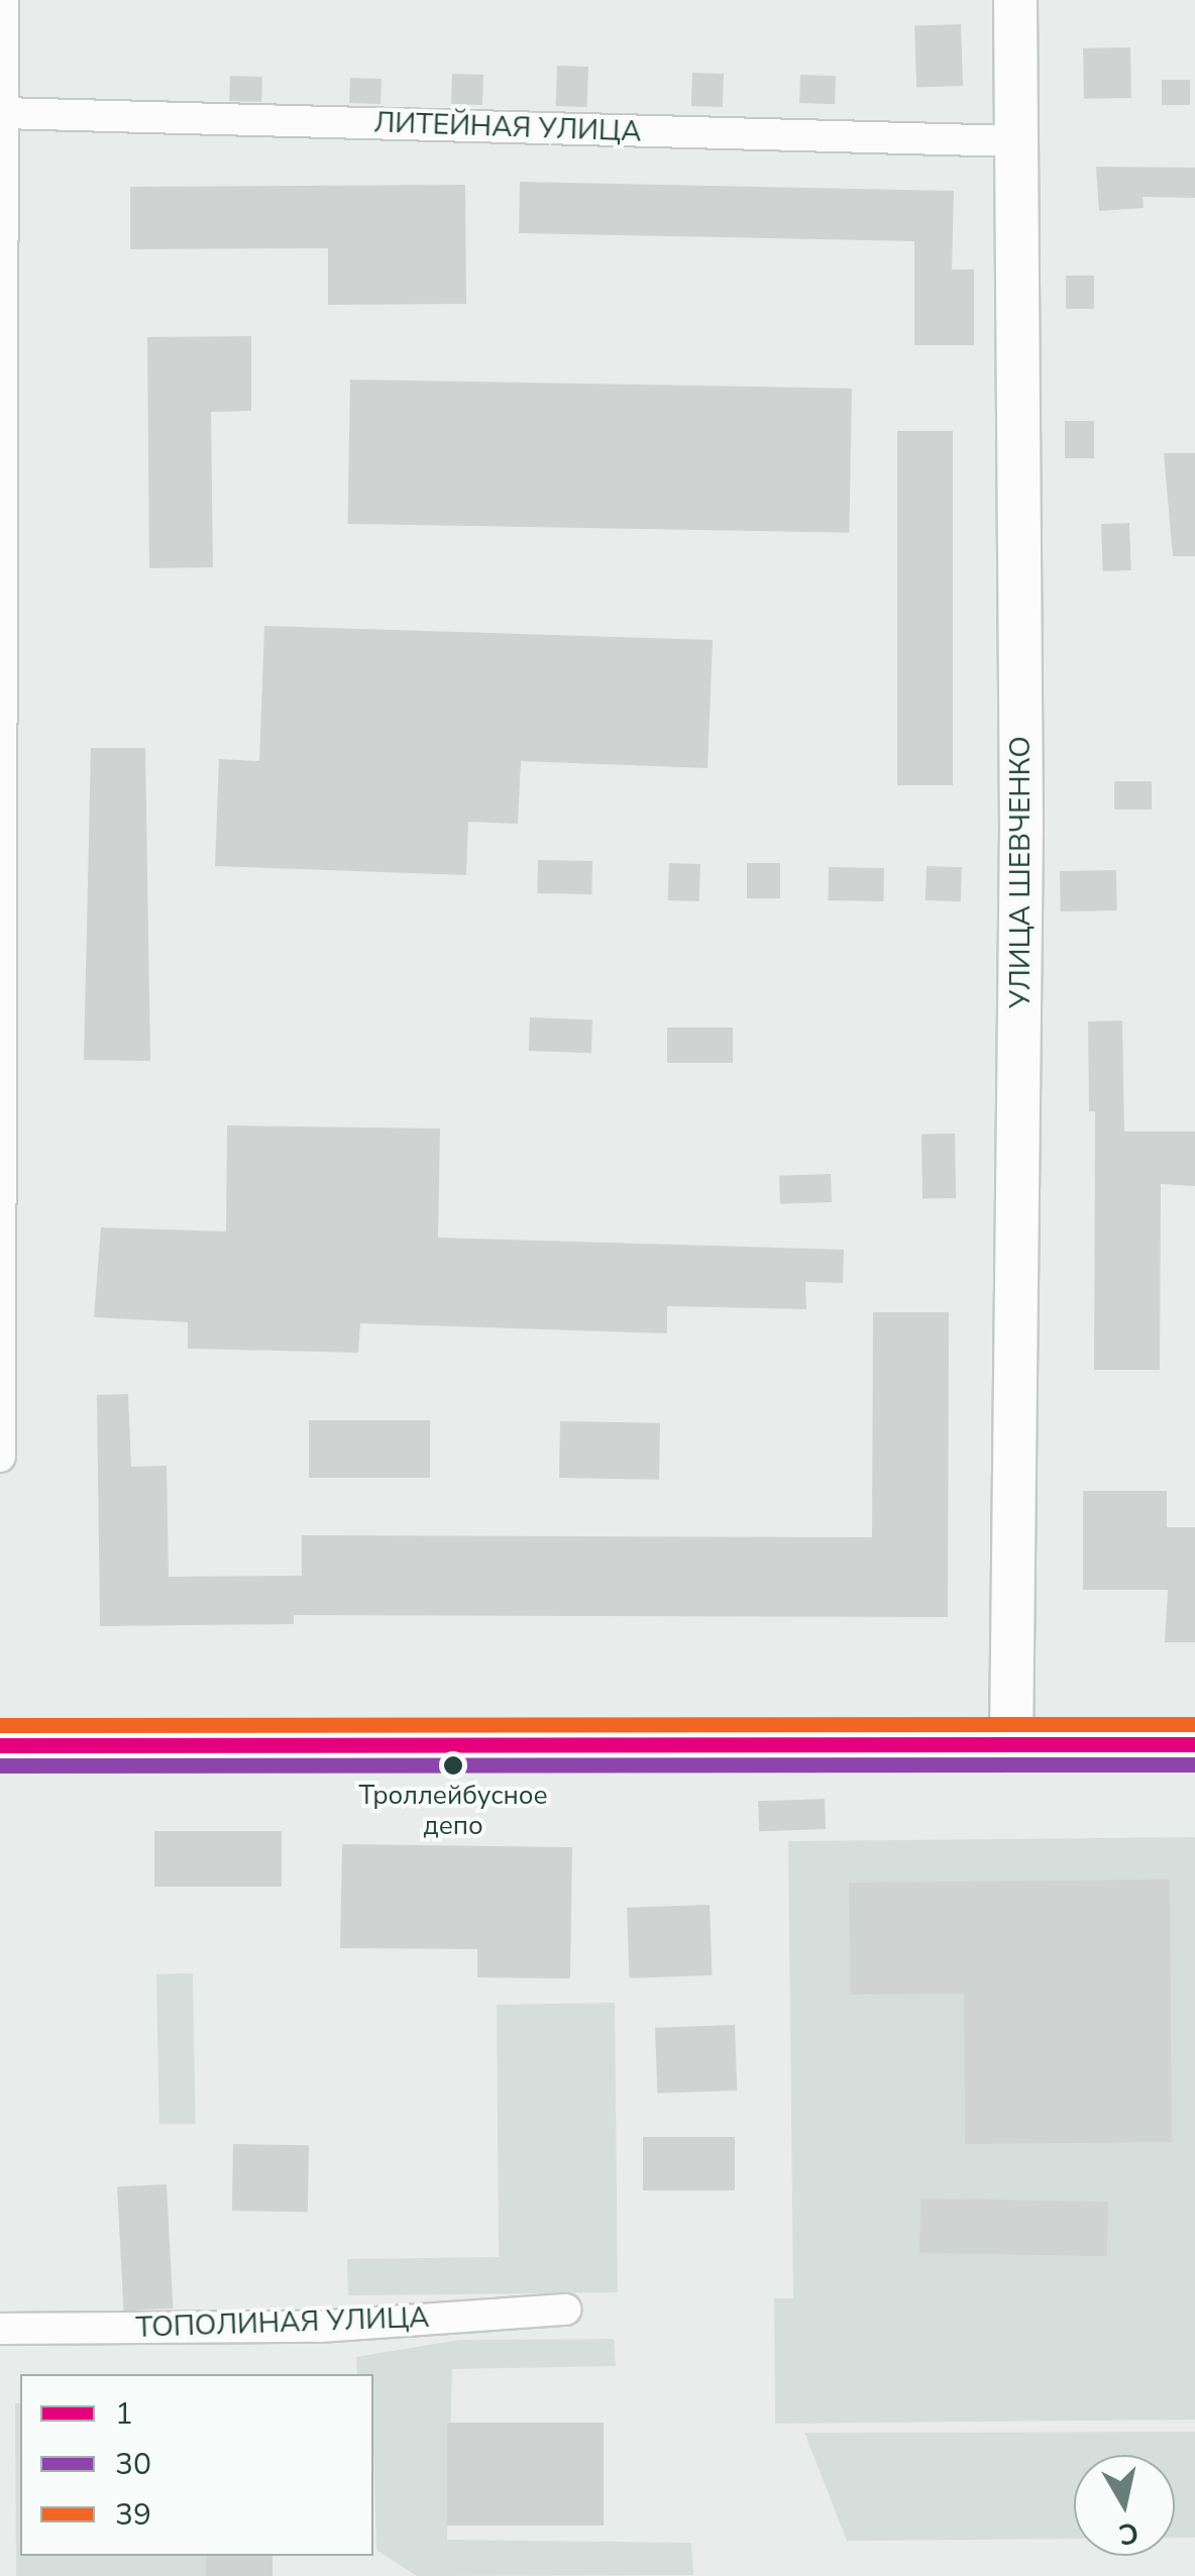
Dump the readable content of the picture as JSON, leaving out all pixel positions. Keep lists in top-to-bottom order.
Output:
{
  "streets": {
    "street": ["ЛИТЕЙНАЯ УЛИЦА", "УЛИЦА ШЕВЧЕНКО", "ТОПОЛИНАЯ УЛИЦА"]
  },
  "crossings": [
    ["ЛИТЕЙНАЯ УЛИЦА", "УЛИЦА ШЕВЧЕНКО"]
  ],
  "places": ["Троллейбусное депо"],
  "lines": ["transit line 39", "transit line 1", "transit line 30"],
  "legend": ["1", "30", "39"],
  "north": "bottom"
}
